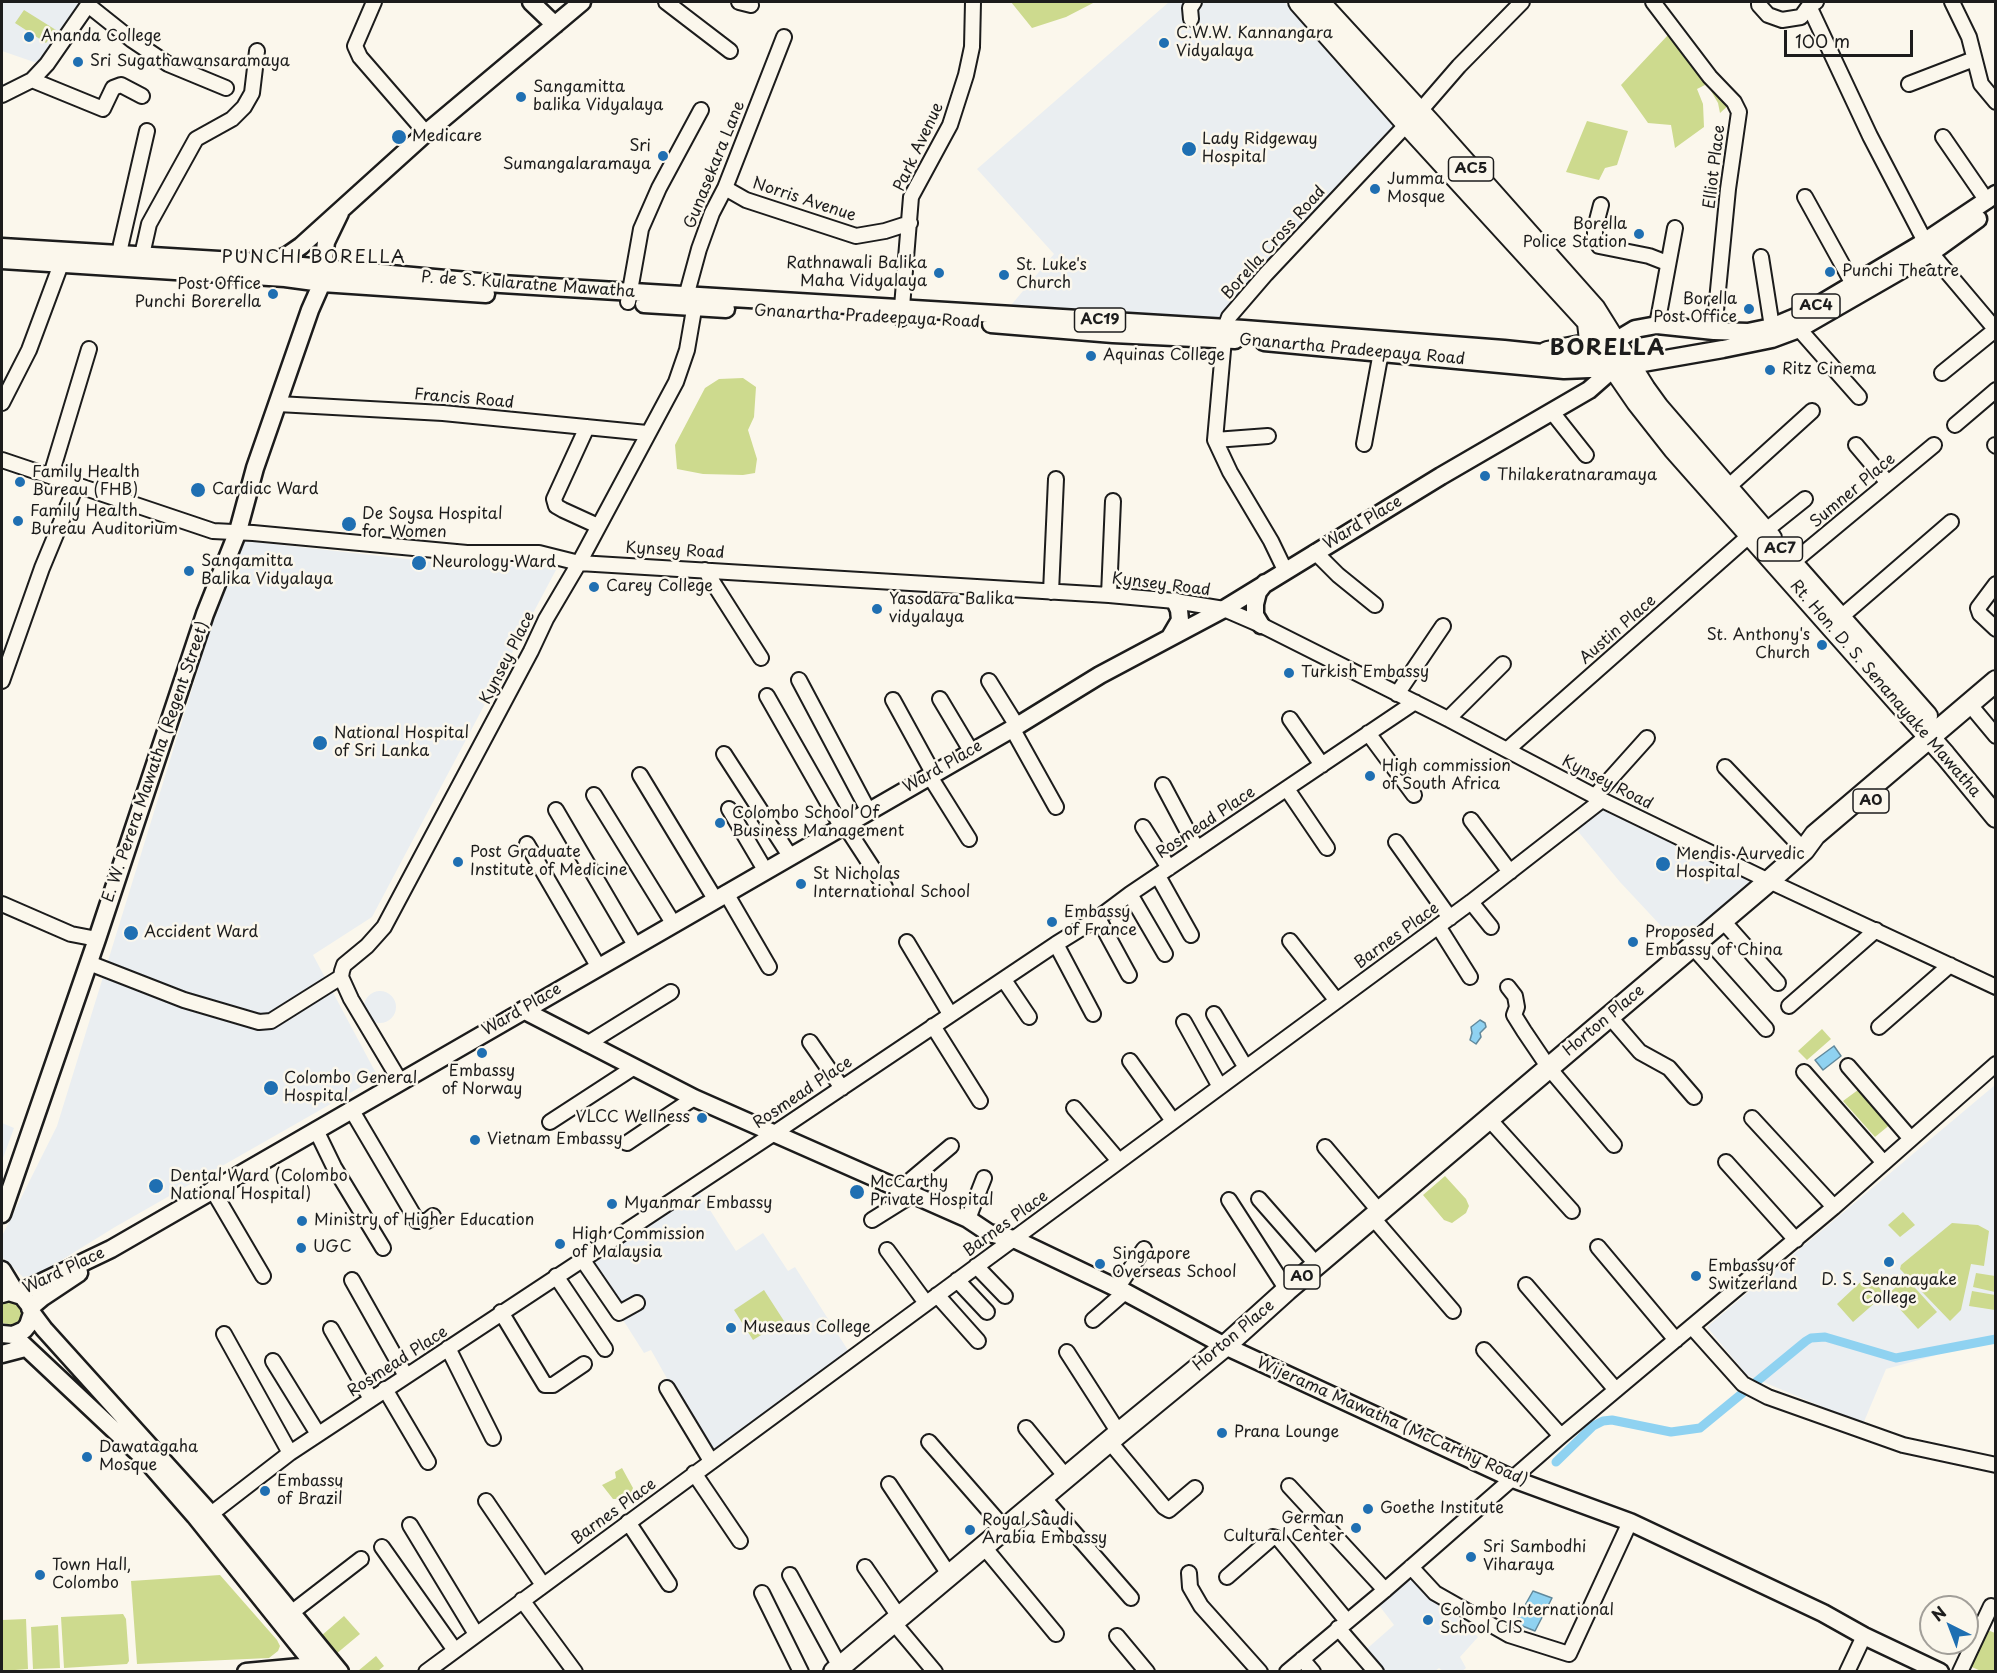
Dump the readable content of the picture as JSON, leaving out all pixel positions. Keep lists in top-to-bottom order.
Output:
{
  "streets": {
    "highway": [
      "AC5",
      "AC7",
      "Rt. Hon. D. S. Senanayake Mawatha",
      "A0",
      "Horton Place"
    ],
    "main road": [
      "P. de S. Kularatne Mawatha",
      "AC4",
      "Gnanartha Pradeepaya Road",
      "AC19",
      "Ward Place",
      "E. W. Perera Mawatha (Regent Street)",
      "Wijerama Mawatha (McCarthy Road)"
    ],
    "street": [
      "Park Avenue",
      "Gunasekara Lane",
      "Elliot Place",
      "Norris Avenue",
      "Borella Cross Road",
      "Francis Road",
      "Sumner Place",
      "Kynsey Road",
      "Austin Place",
      "Kynsey Place",
      "Rosmead Place",
      "Barnes Place"
    ]
  },
  "crossings": [
    ["Park Avenue", "Norris Avenue"],
    ["Park Avenue", "Gnanartha Pradeepaya Road"],
    ["Gunasekara Lane", "Norris Avenue"],
    ["Gunasekara Lane", "P. de S. Kularatne Mawatha"],
    ["Gunasekara Lane", "Gnanartha Pradeepaya Road"],
    ["Gunasekara Lane", "Kynsey Place"],
    ["Elliot Place", "AC4"],
    ["AC5", "Borella Cross Road"],
    ["AC5", "AC4"],
    ["AC5", "Gnanartha Pradeepaya Road"],
    ["AC5", "Ward Place"],
    ["AC5", "Rt. Hon. D. S. Senanayake Mawatha"],
    ["Borella Cross Road", "Gnanartha Pradeepaya Road"],
    ["P. de S. Kularatne Mawatha", "Gnanartha Pradeepaya Road"],
    ["P. de S. Kularatne Mawatha", "Kynsey Place"],
    ["P. de S. Kularatne Mawatha", "E. W. Perera Mawatha (Regent Street)"],
    ["AC4", "Gnanartha Pradeepaya Road"],
    ["AC4", "Ward Place"],
    ["AC4", "Rt. Hon. D. S. Senanayake Mawatha"],
    ["Gnanartha Pradeepaya Road", "Ward Place"],
    ["Gnanartha Pradeepaya Road", "Kynsey Place"],
    ["Gnanartha Pradeepaya Road", "Rt. Hon. D. S. Senanayake Mawatha"],
    ["Francis Road", "Kynsey Place"],
    ["Francis Road", "E. W. Perera Mawatha (Regent Street)"],
    ["Sumner Place", "Rt. Hon. D. S. Senanayake Mawatha"],
    ["Ward Place", "Kynsey Road"],
    ["Ward Place", "Rt. Hon. D. S. Senanayake Mawatha"],
    ["Ward Place", "Wijerama Mawatha (McCarthy Road)"],
    ["Kynsey Road", "Austin Place"],
    ["Kynsey Road", "Kynsey Place"],
    ["Kynsey Road", "E. W. Perera Mawatha (Regent Street)"],
    ["Kynsey Road", "A0"],
    ["Kynsey Road", "Rosmead Place"],
    ["Kynsey Road", "Barnes Place"],
    ["Kynsey Road", "Horton Place"],
    ["Austin Place", "Rt. Hon. D. S. Senanayake Mawatha"],
    ["Rt. Hon. D. S. Senanayake Mawatha", "A0"],
    ["A0", "Horton Place"],
    ["Rosmead Place", "Wijerama Mawatha (McCarthy Road)"],
    ["Barnes Place", "Wijerama Mawatha (McCarthy Road)"],
    ["Horton Place", "Wijerama Mawatha (McCarthy Road)"]
  ],
  "districts": ["PUNCHI BORELLA", "BORELLA"],
  "places": [
    "Ananda College",
    "C.W.W. Kannangara Vidyalaya",
    "Sri Sugathawansaramaya",
    "Sangamitta balika Vidyalaya",
    "Medicare",
    "Lady Ridgeway Hospital",
    "Sri Sumangalaramaya",
    "Jumma Mosque",
    "Borella Police Station",
    "Punchi Theatre",
    "Rathnawali Balika Maha Vidyalaya",
    "St. Luke's Church",
    "Post Office Punchi Borerella",
    "Borella Post Office",
    "Aquinas College",
    "Ritz Cinema",
    "Thilakeratnaramaya",
    "Family Health Bureau (FHB)",
    "Cardiac Ward",
    "Family Health Bureau Auditorium",
    "De Soysa Hospital for Women",
    "Neurology Ward",
    "Sangamitta Balika Vidyalaya",
    "Carey College",
    "Yasodara Balika vidyalaya",
    "St. Anthony's Church",
    "Turkish Embassy",
    "National Hospital of Sri Lanka",
    "High commission of South Africa",
    "Colombo School Of Business Management",
    "Post Graduate Institute of Medicine",
    "Mendis Aurvedic Hospital",
    "St Nicholas International School",
    "Embassy of France",
    "Accident Ward",
    "Proposed Embassy of China",
    "Embassy of Norway",
    "Colombo General Hospital",
    "VLCC Wellness",
    "Vietnam Embassy",
    "Dental Ward (Colombo National Hospital)",
    "McCarthy Private Hospital",
    "Myanmar Embassy",
    "Ministry of Higher Education",
    "High Commission of Malaysia",
    "UGC",
    "D. S. Senanayake College",
    "Singapore Overseas School",
    "Embassy of Switzerland",
    "Museaus College",
    "Prana Lounge",
    "Dawatagaha Mosque",
    "Embassy of Brazil",
    "Goethe Institute",
    "German Cultural Center",
    "Royal Saudi Arabia Embassy",
    "Sri Sambodhi Viharaya",
    "Town Hall, Colombo",
    "Colombo International School CIS"
  ],
  "scale_bar": "100 m",
  "north": "top left"
}
